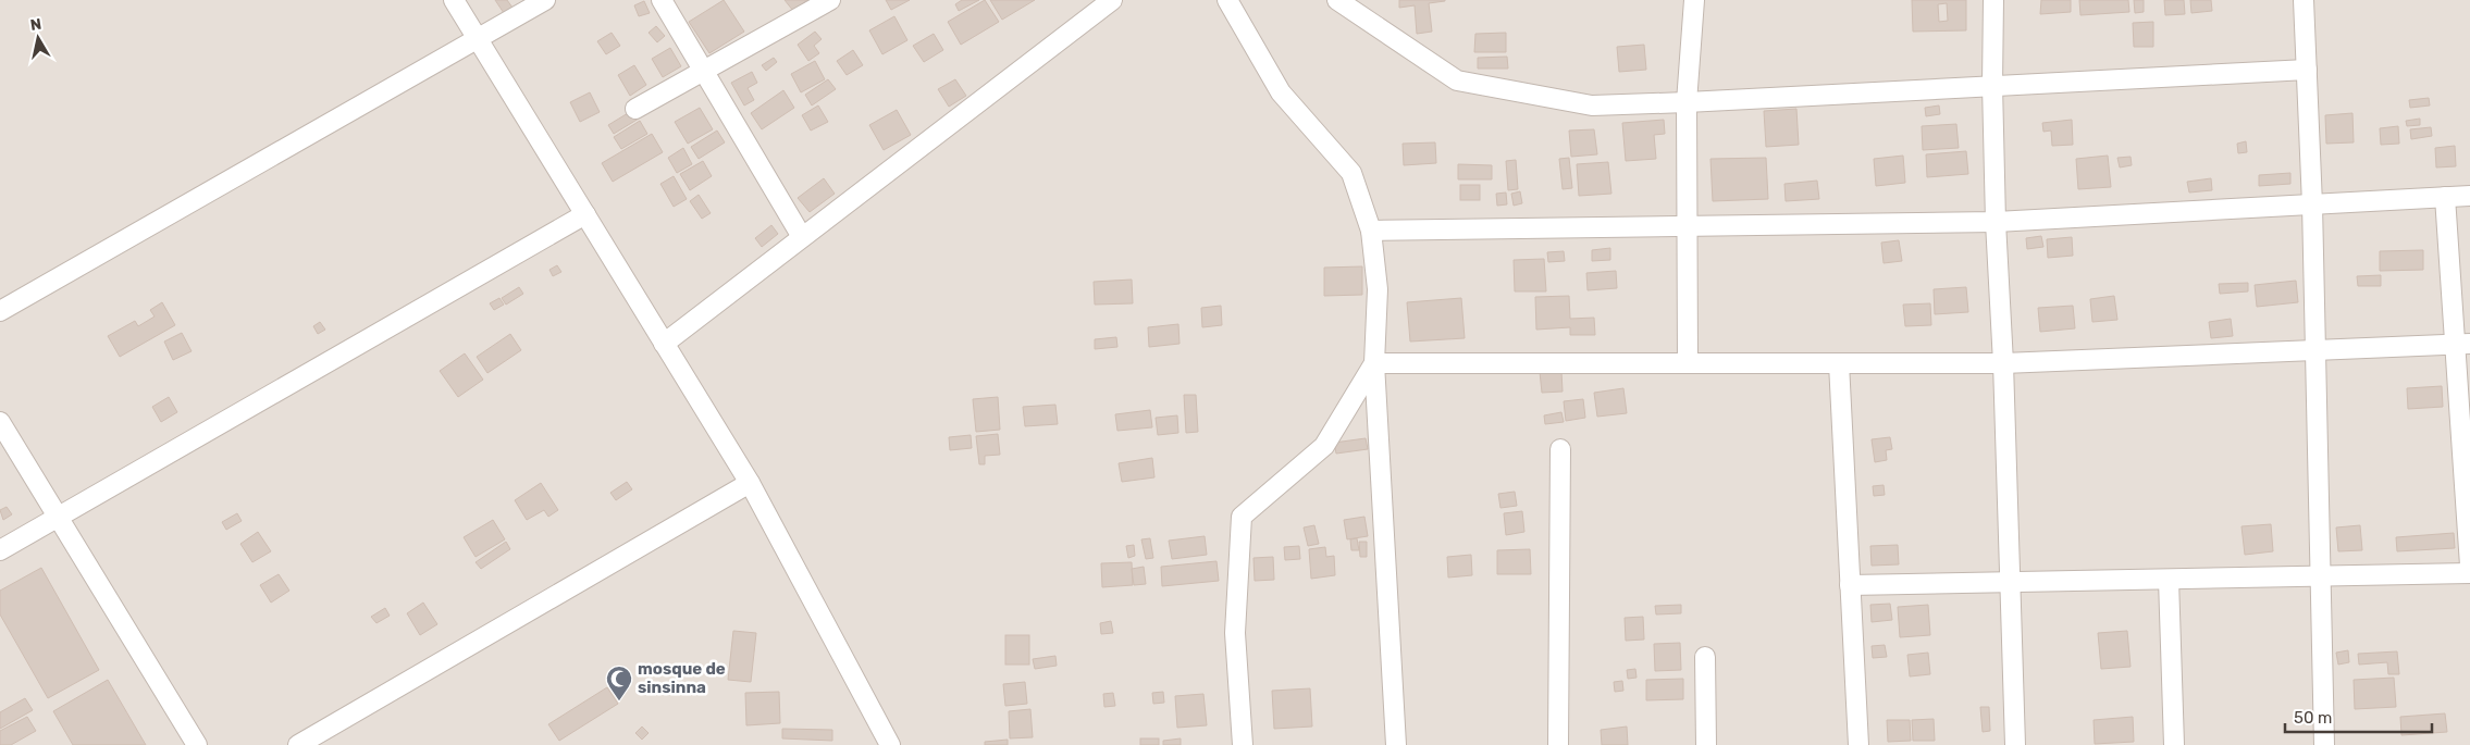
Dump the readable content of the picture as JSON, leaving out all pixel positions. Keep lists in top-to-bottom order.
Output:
{
  "places": {
    "mosque": ["mosque de sinsinna"]
  },
  "scale_bar": "50 m",
  "north": "top"
}
